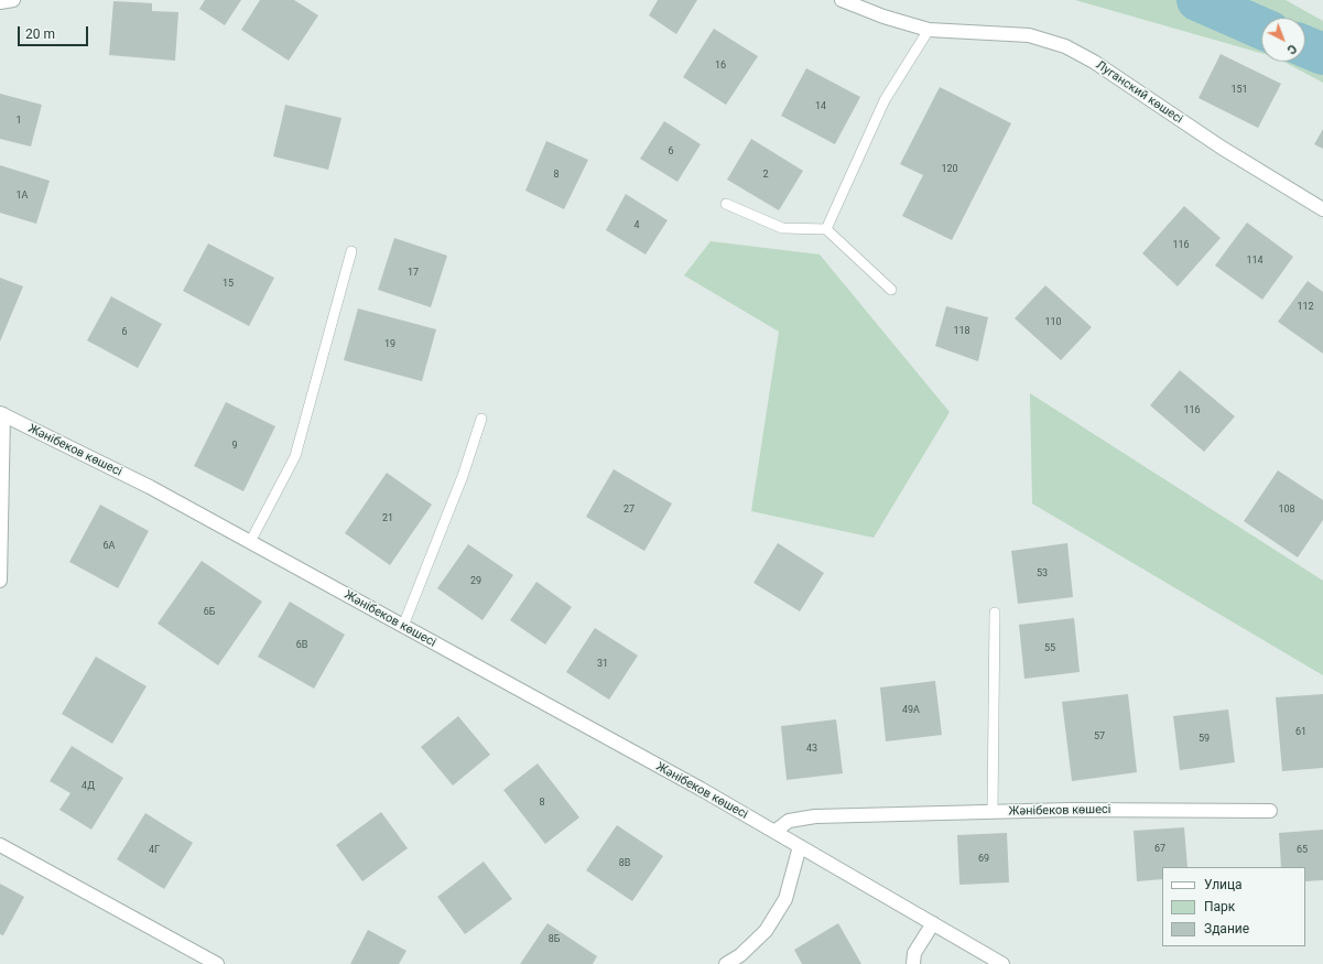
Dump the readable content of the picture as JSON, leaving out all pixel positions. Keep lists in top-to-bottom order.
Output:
{
  "streets": {
    "street": ["Луганский көшесі", "Жәнібеков көшесі"]
  },
  "house_numbers": [
    "16",
    "151",
    "14",
    "1",
    "6",
    "120",
    "8",
    "2",
    "1А",
    "4",
    "116",
    "114",
    "17",
    "15",
    "112",
    "110",
    "118",
    "6",
    "19",
    "116",
    "9",
    "27",
    "108",
    "21",
    "6А",
    "53",
    "29",
    "6Б",
    "6В",
    "55",
    "31",
    "49А",
    "61",
    "57",
    "59",
    "43",
    "4Д",
    "8",
    "67",
    "4Г",
    "65",
    "69",
    "8В",
    "8Б"
  ],
  "legend": ["Улица", "Парк", "Здание"],
  "scale_bar": "20 m",
  "north": "bottom right"
}
